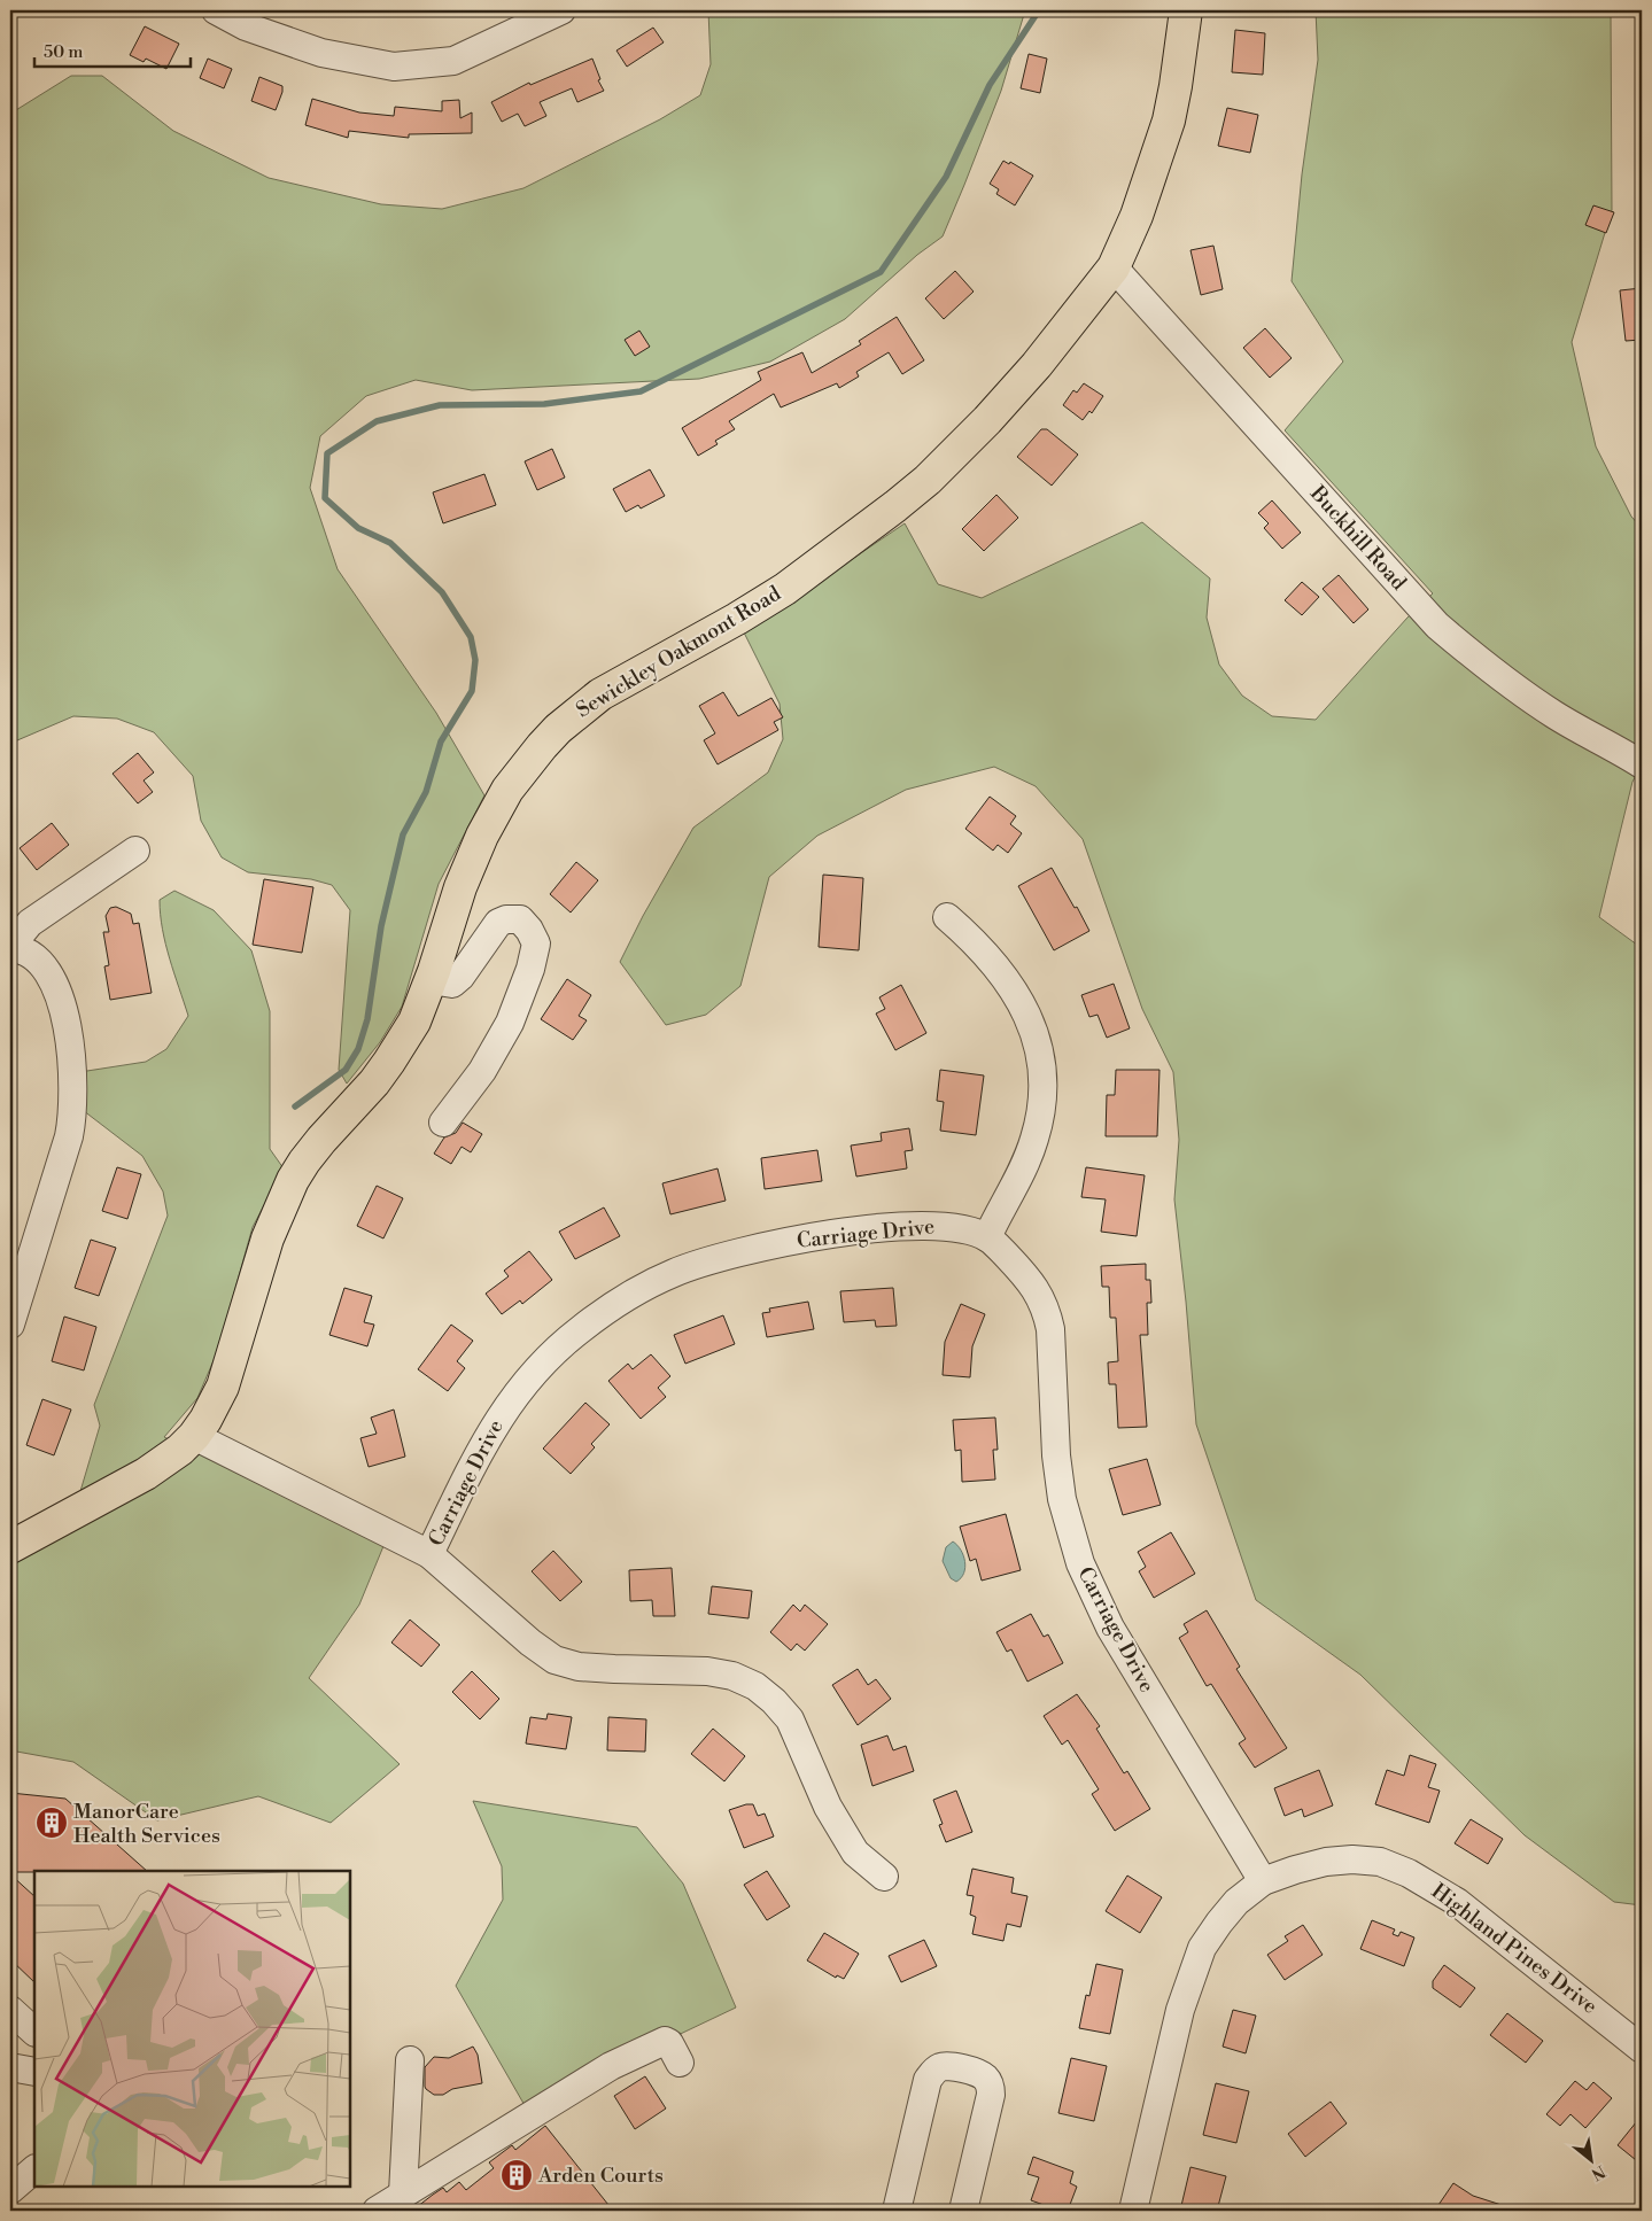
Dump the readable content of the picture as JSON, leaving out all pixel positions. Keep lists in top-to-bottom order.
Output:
{
  "streets": {
    "main road": ["Sewickley Oakmont Road"],
    "street": ["Buckhill Road", "Carriage Drive", "Highland Pines Drive"]
  },
  "crossings": [
    ["Buckhill Road", "Sewickley Oakmont Road"],
    ["Sewickley Oakmont Road", "Carriage Drive"],
    ["Carriage Drive", "Highland Pines Drive"]
  ],
  "places": {
    "building": ["ManorCare Health Services", "Arden Courts"]
  },
  "scale_bar": "50 m",
  "north": "bottom right"
}
